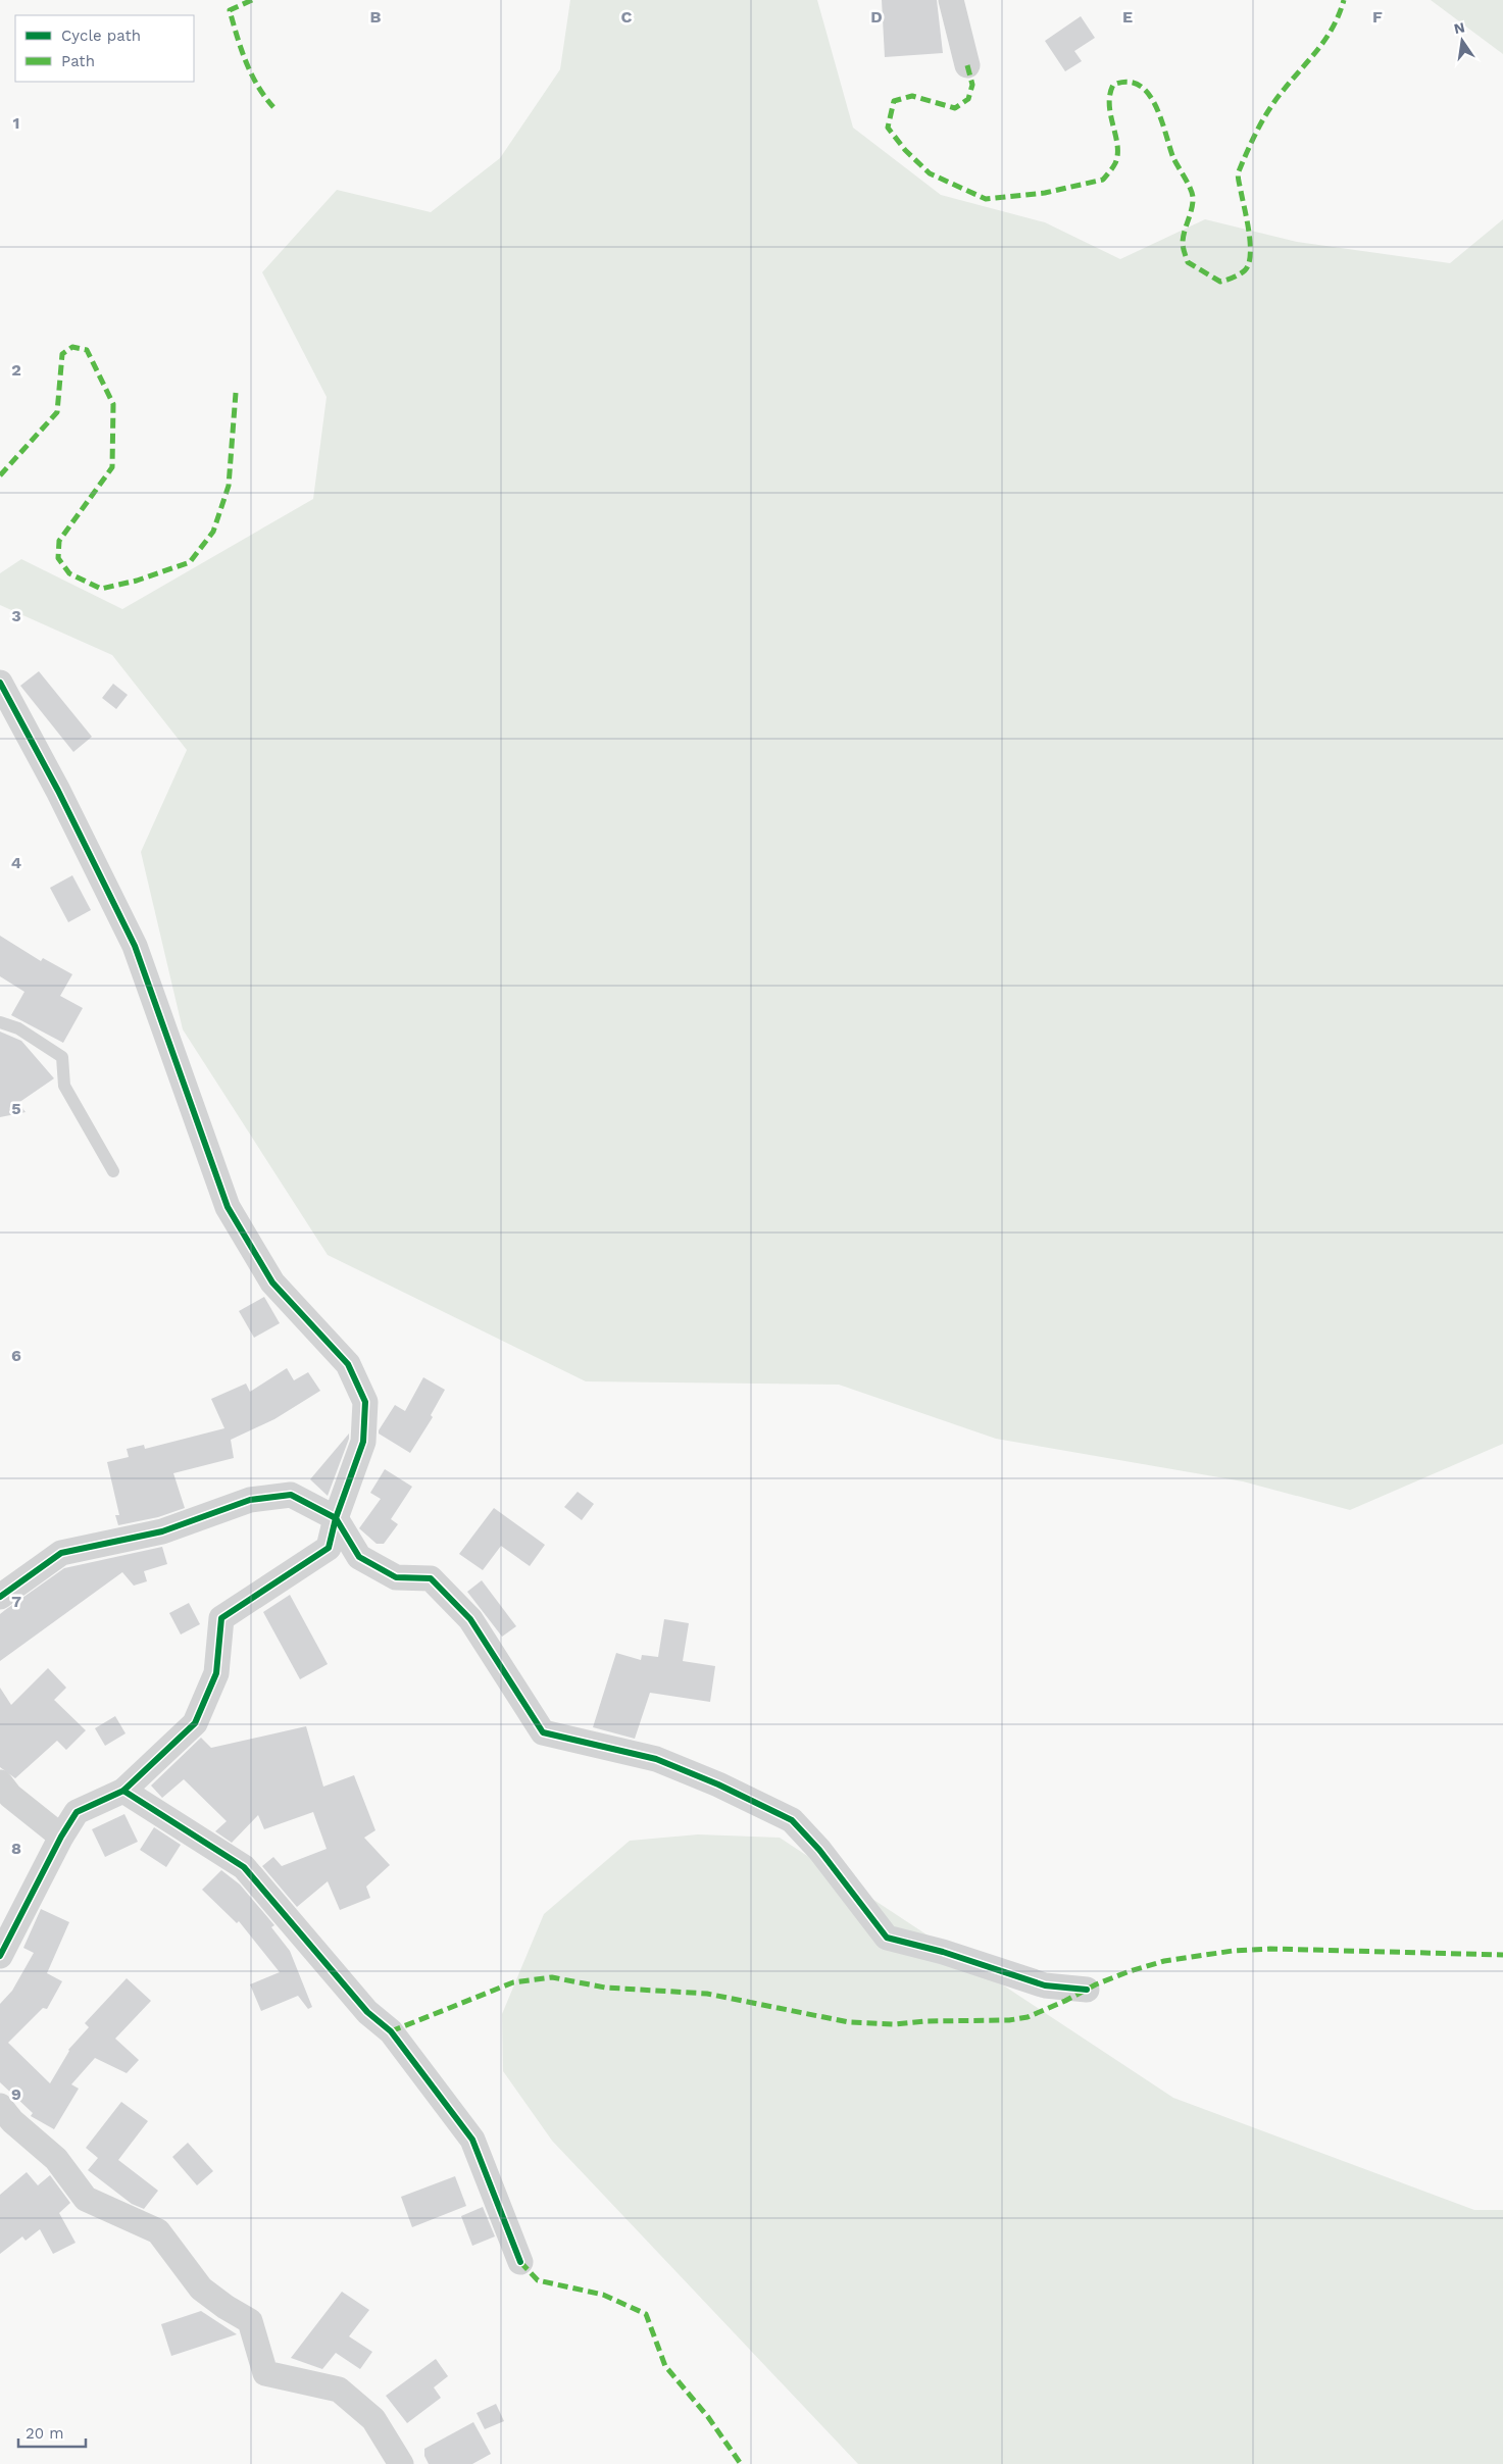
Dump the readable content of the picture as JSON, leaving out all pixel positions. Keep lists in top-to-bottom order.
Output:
{
  "legend": ["Cycle path", "Path"],
  "scale_bar": "20 m",
  "north": "top",
  "grid": {
    "columns": [
      "B",
      "C",
      "D",
      "E",
      "F"
    ],
    "rows": [
      "1",
      "2",
      "3",
      "4",
      "5",
      "6",
      "7",
      "8",
      "9"
    ]
  }
}
